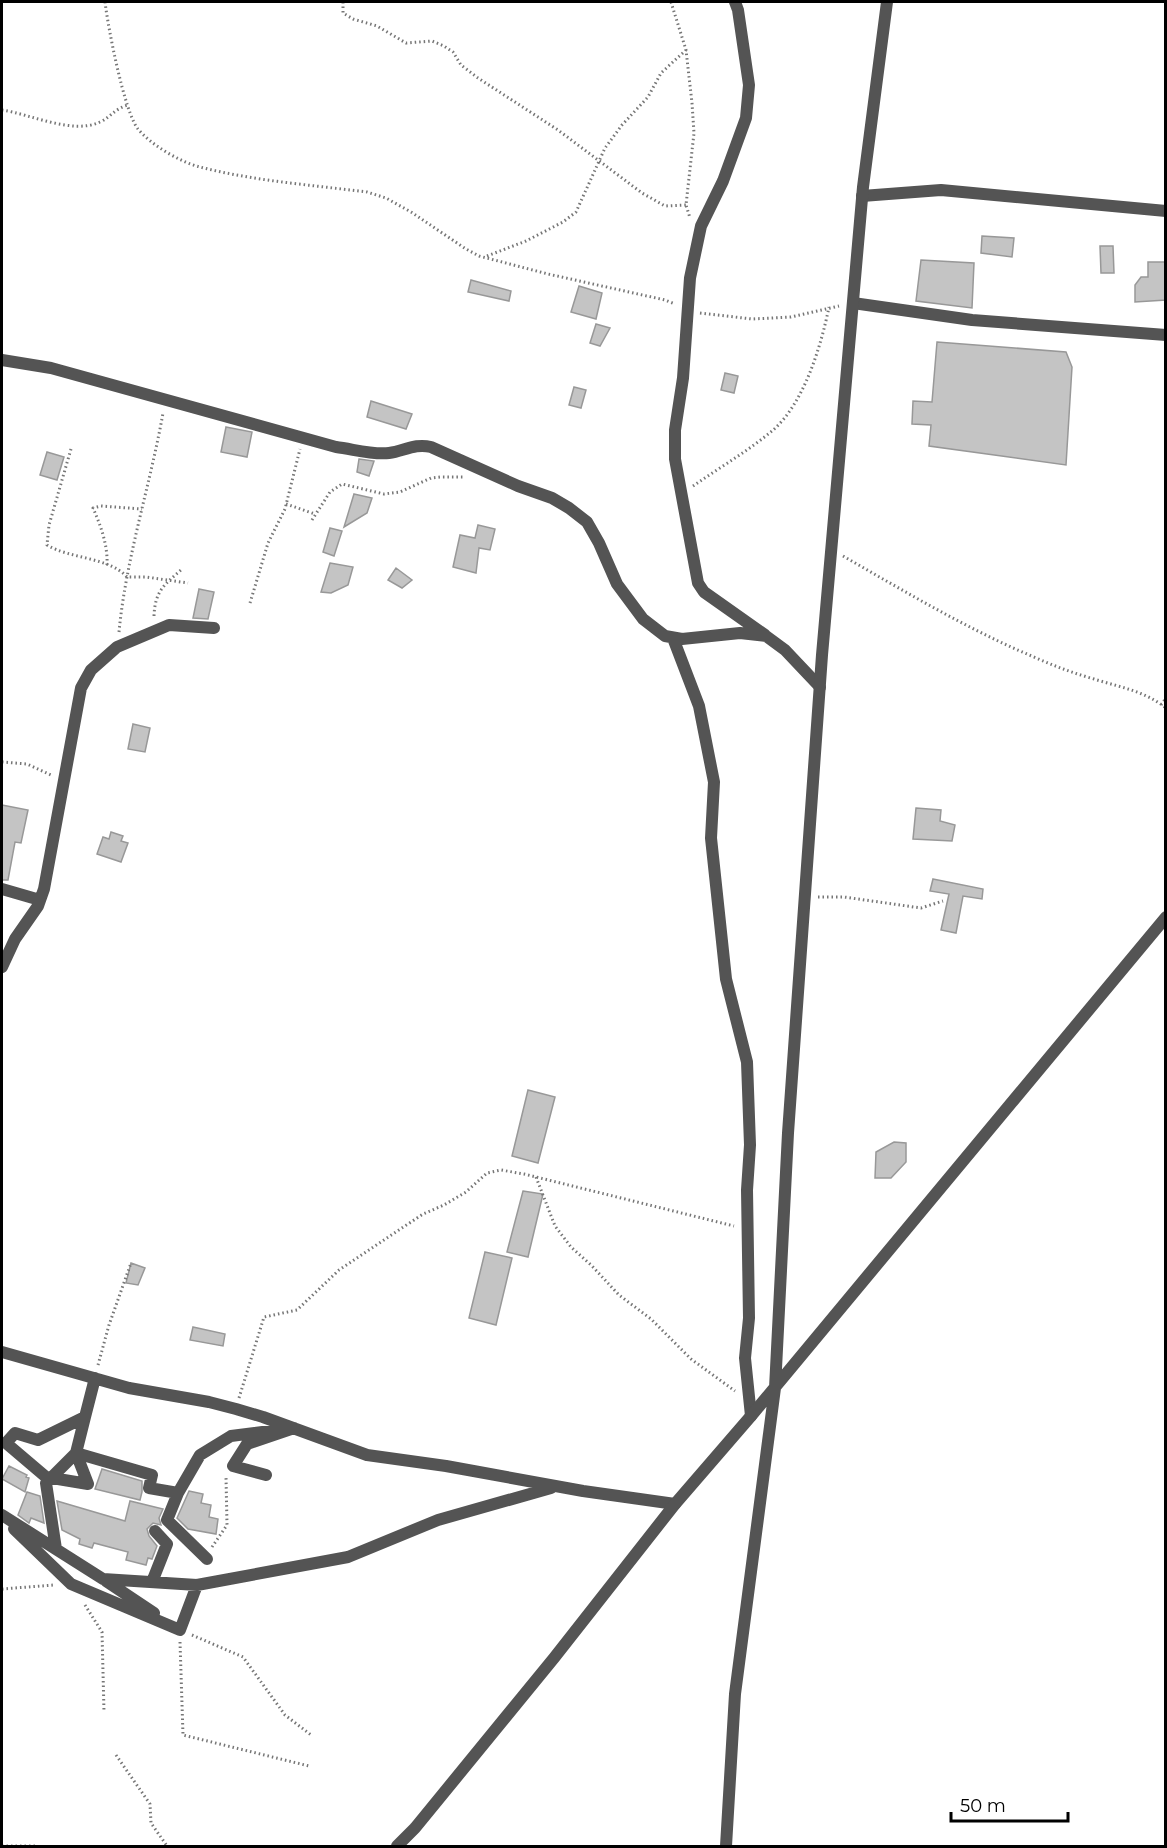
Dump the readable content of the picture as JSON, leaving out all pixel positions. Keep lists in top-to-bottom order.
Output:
{
  "scale_bar": "50 m"
}
